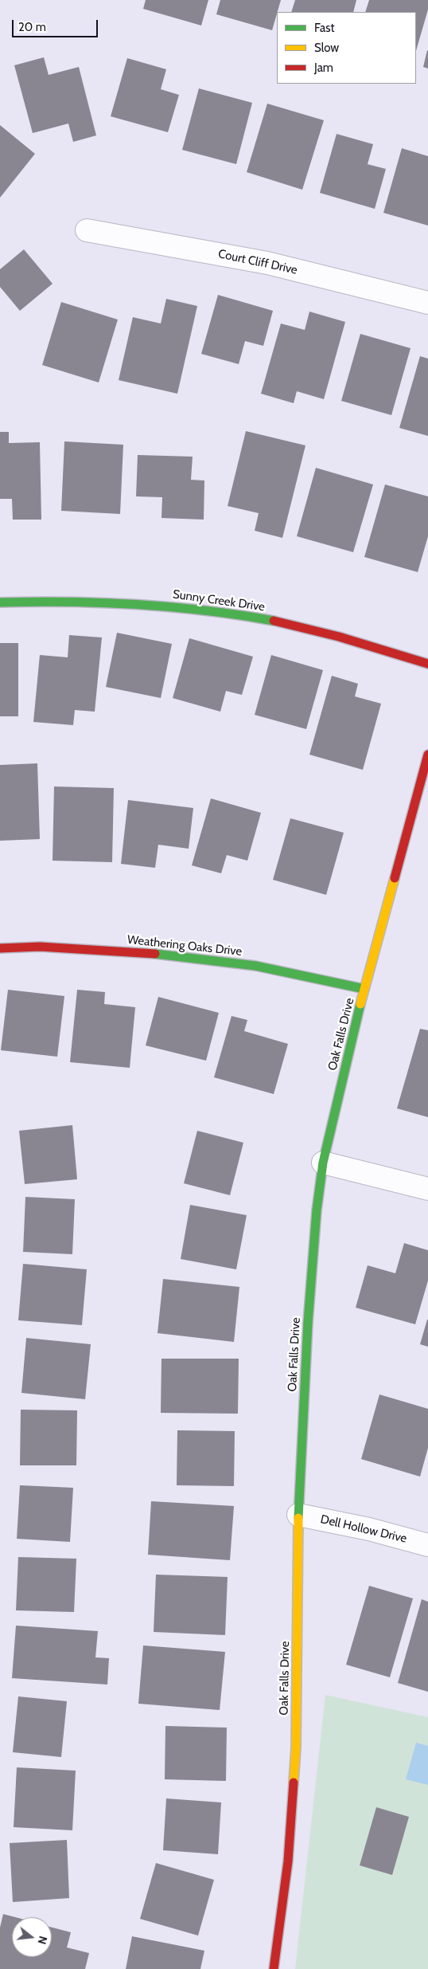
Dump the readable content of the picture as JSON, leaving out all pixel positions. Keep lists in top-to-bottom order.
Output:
{
  "streets": {
    "street": [
      "Court Cliff Drive",
      "Sunny Creek Drive",
      "Weathering Oaks Drive",
      "Oak Falls Drive",
      "Dell Hollow Drive"
    ]
  },
  "crossings": [
    ["Weathering Oaks Drive", "Oak Falls Drive"],
    ["Oak Falls Drive", "Dell Hollow Drive"]
  ],
  "legend": ["Fast", "Slow", "Jam"],
  "scale_bar": "20 m",
  "north": "right"
}
